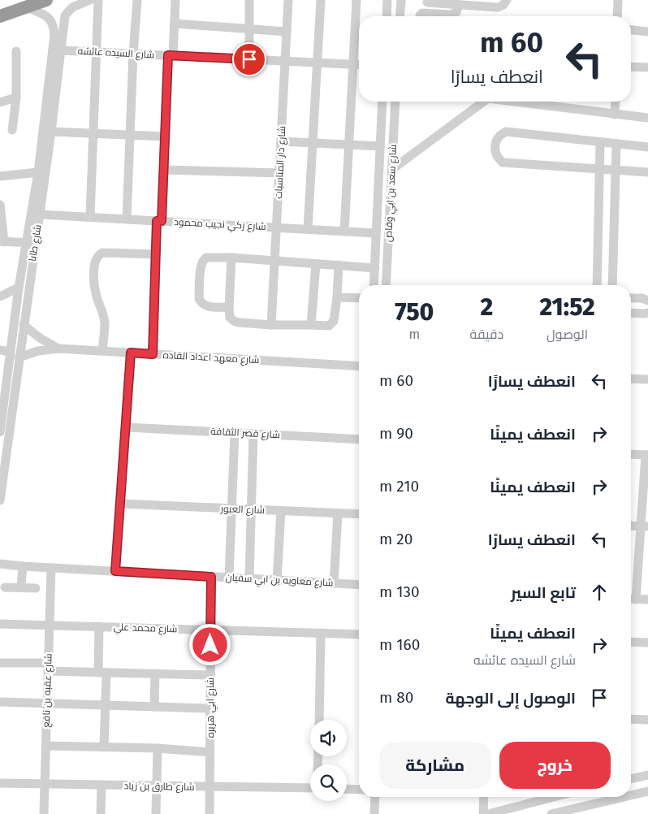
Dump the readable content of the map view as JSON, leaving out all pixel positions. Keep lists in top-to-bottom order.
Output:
{
  "streets": {
    "street": [
      "شارع السيده عائشه",
      "شارع دار المناسبات",
      "شارع سعد بن ابي وقاص",
      "شارع زكي نجيب محمود",
      "شارع طابا",
      "شارع معهد اعداد القاده",
      "شارع قصر الثقافة",
      "شارع العبور",
      "شارع معاويه بن ابي سفيان",
      "شارع محمد علي",
      "شارع عقبه بن نافع",
      "شارع ابي هريره",
      "شارع طارق بن زياد"
    ]
  },
  "crossings": [
    ["شارع السيده عائشه", "شارع دار المناسبات"],
    ["شارع السيده عائشه", "شارع طابا"],
    ["شارع دار المناسبات", "شارع زكي نجيب محمود"],
    ["شارع سعد بن ابي وقاص", "شارع زكي نجيب محمود"],
    ["شارع زكي نجيب محمود", "شارع طابا"],
    ["شارع طابا", "شارع معهد اعداد القاده"],
    ["شارع معاويه بن ابي سفيان", "شارع عقبه بن نافع"],
    ["شارع معاويه بن ابي سفيان", "شارع ابي هريره"],
    ["شارع محمد علي", "شارع عقبه بن نافع"],
    ["شارع محمد علي", "شارع ابي هريره"],
    ["شارع عقبه بن نافع", "شارع طارق بن زياد"],
    ["شارع ابي هريره", "شارع طارق بن زياد"]
  ],
  "page": {
    "turn": ["60 m", "انعطف يسارًا"],
    "eta": [
      "21:52",
      "الوصول",
      "2",
      "دقيقة",
      "750",
      "m"
    ],
    "list": [
      {
        "name": "انعطف يسارًا",
        "value": "60 m"
      },
      {
        "name": "انعطف يمينًا",
        "value": "90 m"
      },
      {
        "name": "انعطف يمينًا",
        "value": "210 m"
      },
      {
        "name": "انعطف يسارًا",
        "value": "20 m"
      },
      {
        "name": "تابع السير",
        "value": "130 m"
      },
      {
        "name": "انعطف يمينًا",
        "note": "شارع السيده عائشه",
        "value": "160 m"
      },
      {
        "name": "الوصول إلى الوجهة",
        "value": "80 m"
      }
    ],
    "buttons": ["خروج", "مشاركة"]
  }
}
